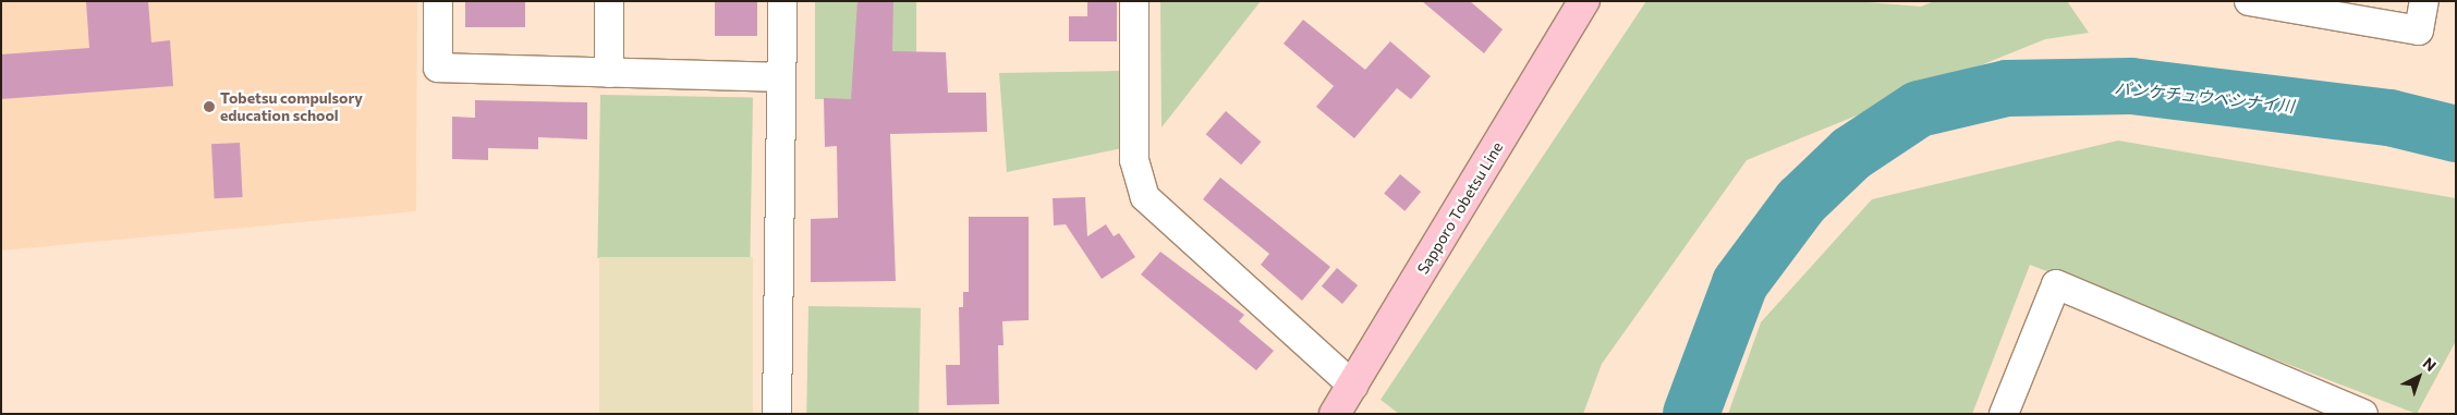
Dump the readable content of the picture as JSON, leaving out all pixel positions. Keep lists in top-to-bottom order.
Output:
{
  "streets": {
    "main road": ["Sapporo Tobetsu Line"]
  },
  "water": ["パンケチュウベシナイ川"],
  "places": ["Tobetsu compulsory education school"],
  "north": "top right"
}
